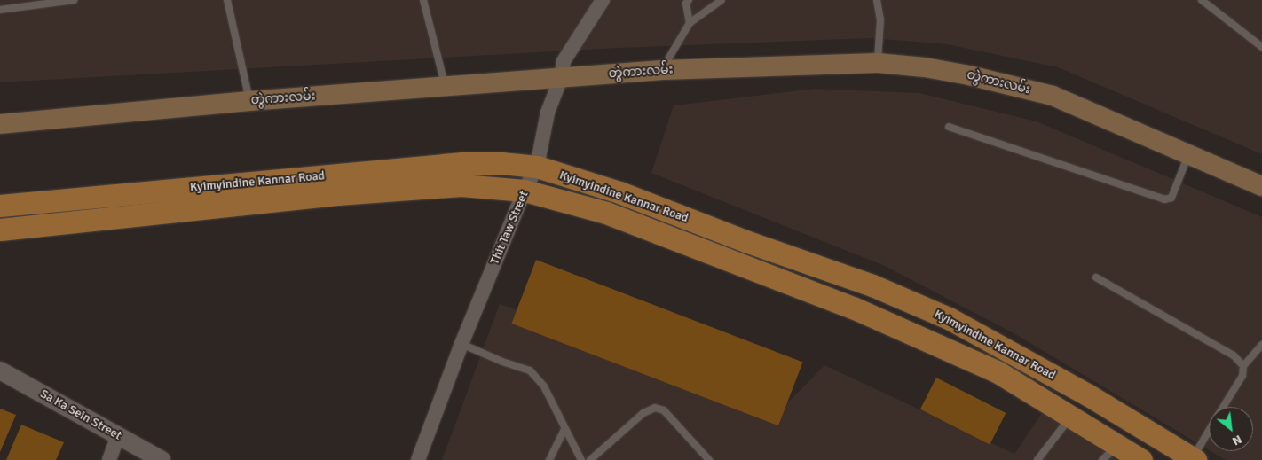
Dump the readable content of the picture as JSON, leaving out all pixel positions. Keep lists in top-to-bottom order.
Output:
{
  "streets": {
    "main road": ["တွဲကားလမ်း", "Kyimyindine Kannar Road"],
    "street": ["Thit Taw Street", "Sa Ka Sein Street"]
  },
  "crossings": [
    ["တွဲကားလမ်း", "Thit Taw Street"],
    ["Kyimyindine Kannar Road", "Thit Taw Street"]
  ],
  "north": "bottom right"
}
